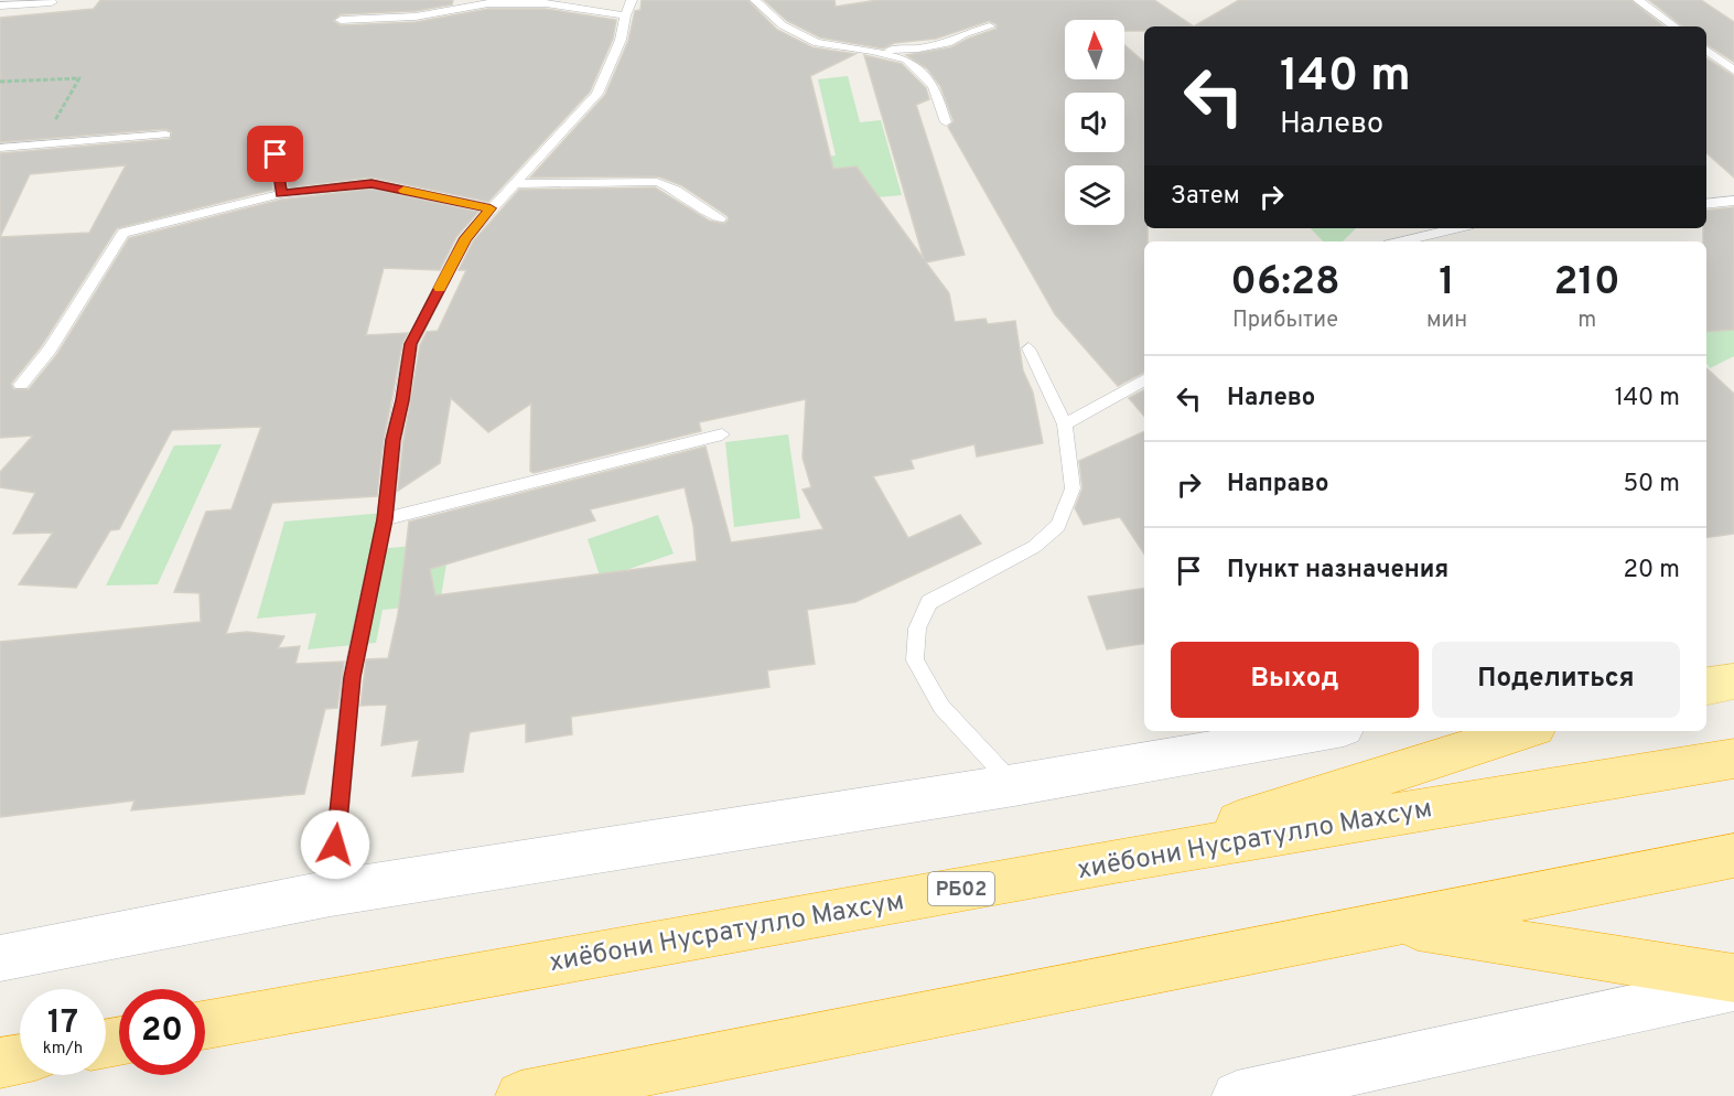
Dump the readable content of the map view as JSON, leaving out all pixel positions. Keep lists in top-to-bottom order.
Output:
{
  "streets": {
    "highway": ["хиёбони Нусратулло Махсум", "РБ02"]
  },
  "north": "top",
  "page": {
    "turn": ["140 m", "Налево"],
    "then": "Затем",
    "eta": [
      "06:28",
      "Прибытие",
      "1",
      "мин",
      "210",
      "m"
    ],
    "list": [
      {
        "name": "Налево",
        "value": "140 m"
      },
      {
        "name": "Направо",
        "value": "50 m"
      },
      {
        "name": "Пункт назначения",
        "value": "20 m"
      }
    ],
    "buttons": ["Выход", "Поделиться"],
    "speed": "17 km/h",
    "limit": "20"
  }
}
